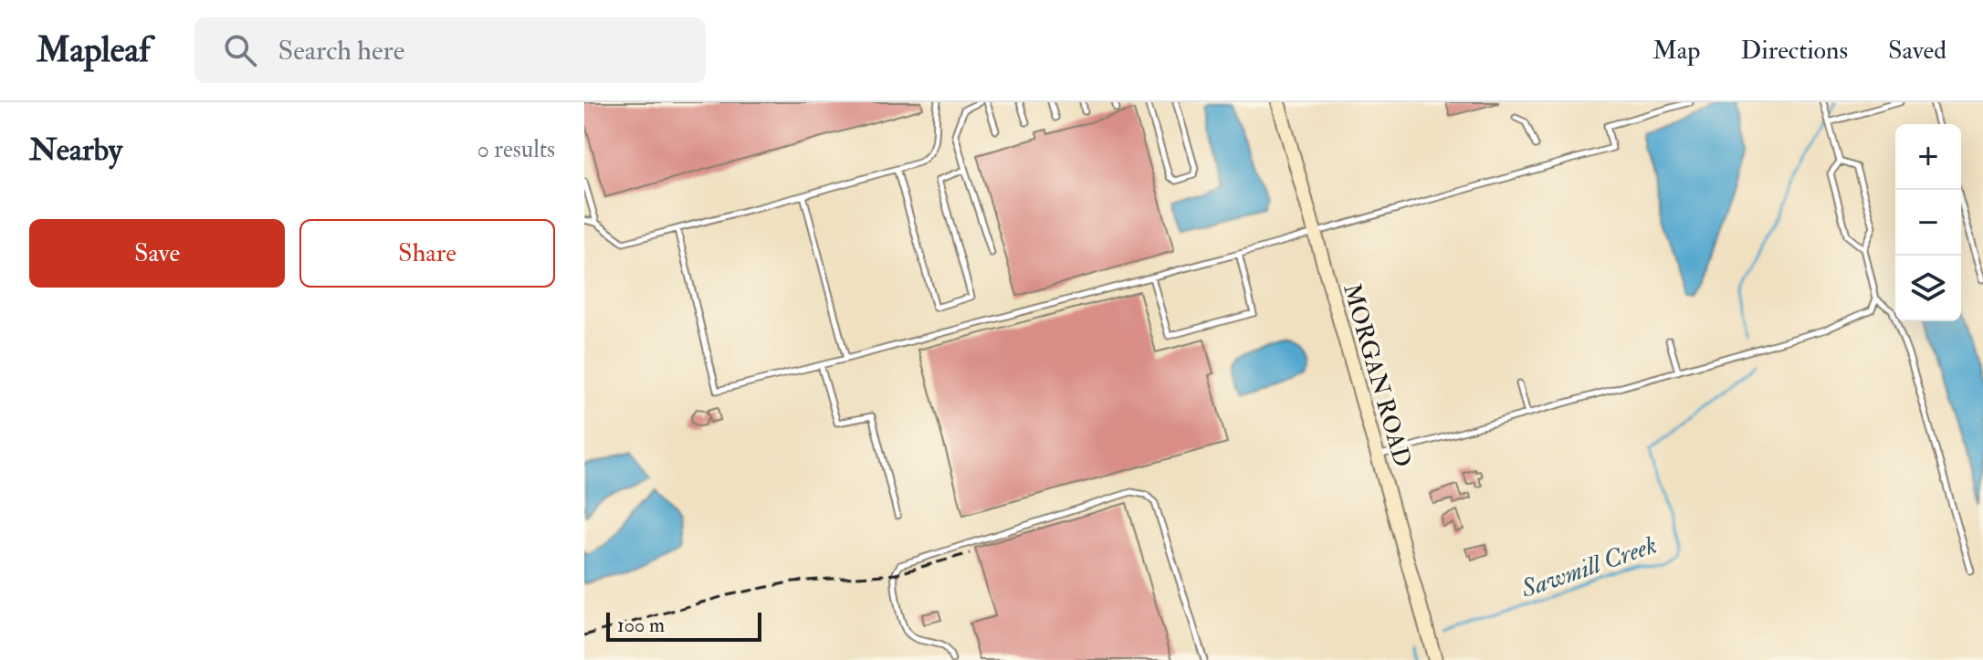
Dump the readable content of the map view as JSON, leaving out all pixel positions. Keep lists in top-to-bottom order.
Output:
{
  "streets": {
    "street": ["MORGAN ROAD"]
  },
  "water": ["Sawmill Creek"],
  "scale_bar": "100 m",
  "page": {
    "header": "Mapleaf",
    "search": "Search here",
    "nav": ["Map", "Directions", "Saved"],
    "heading": ["Nearby", "0 results"],
    "map_buttons": ["+", "−"],
    "buttons": ["Save", "Share"],
    "scale": "100 m"
  }
}
